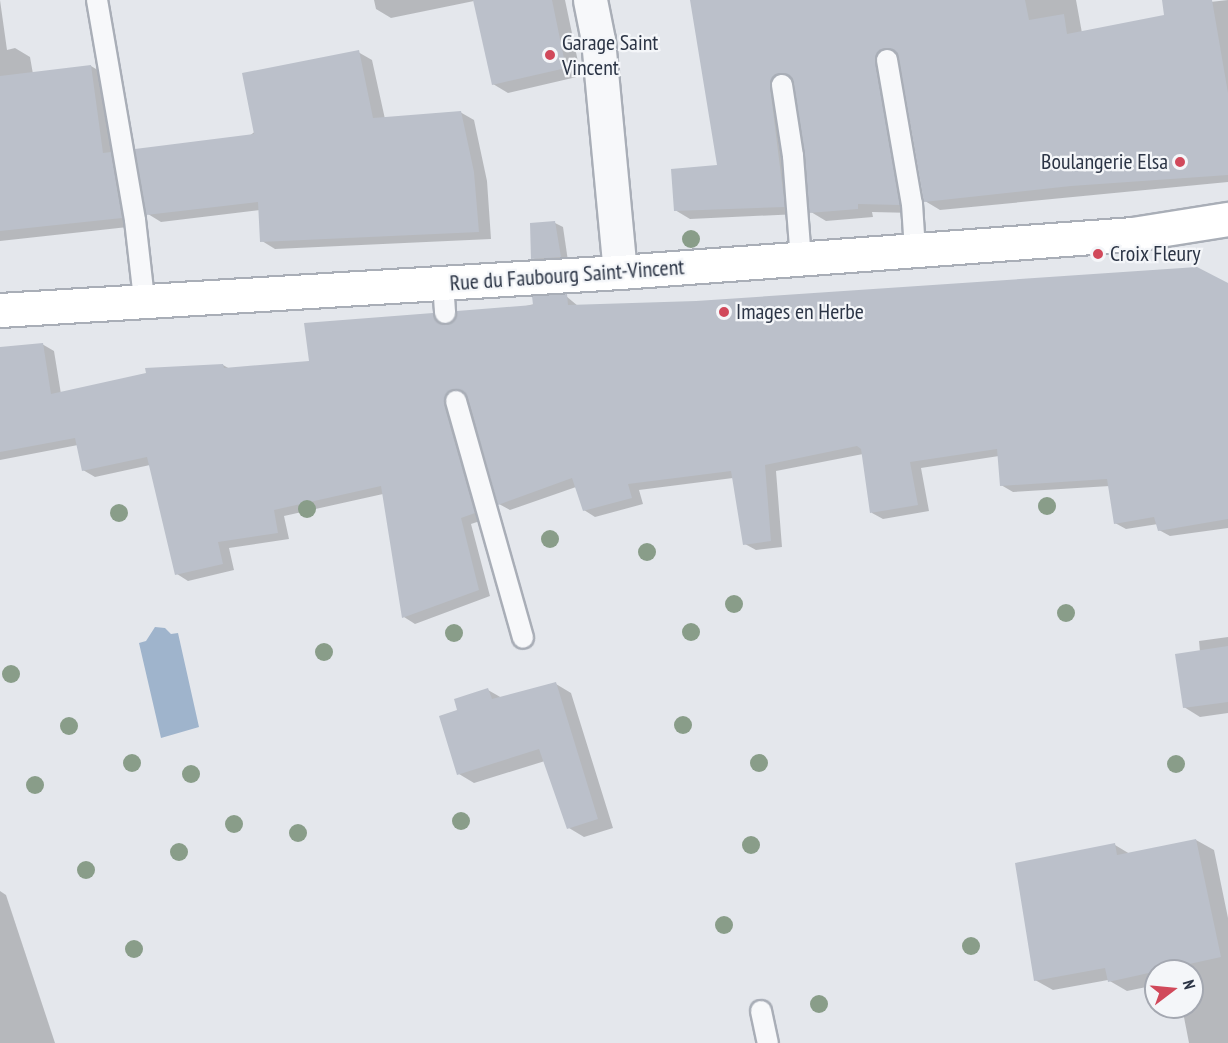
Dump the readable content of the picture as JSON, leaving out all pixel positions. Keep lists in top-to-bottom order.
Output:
{
  "streets": {
    "main road": ["Rue du Faubourg Saint-Vincent"]
  },
  "places": [
    "Garage Saint Vincent",
    "Boulangerie Elsa",
    "Croix Fleury",
    "Images en Herbe"
  ],
  "north": "right"
}
